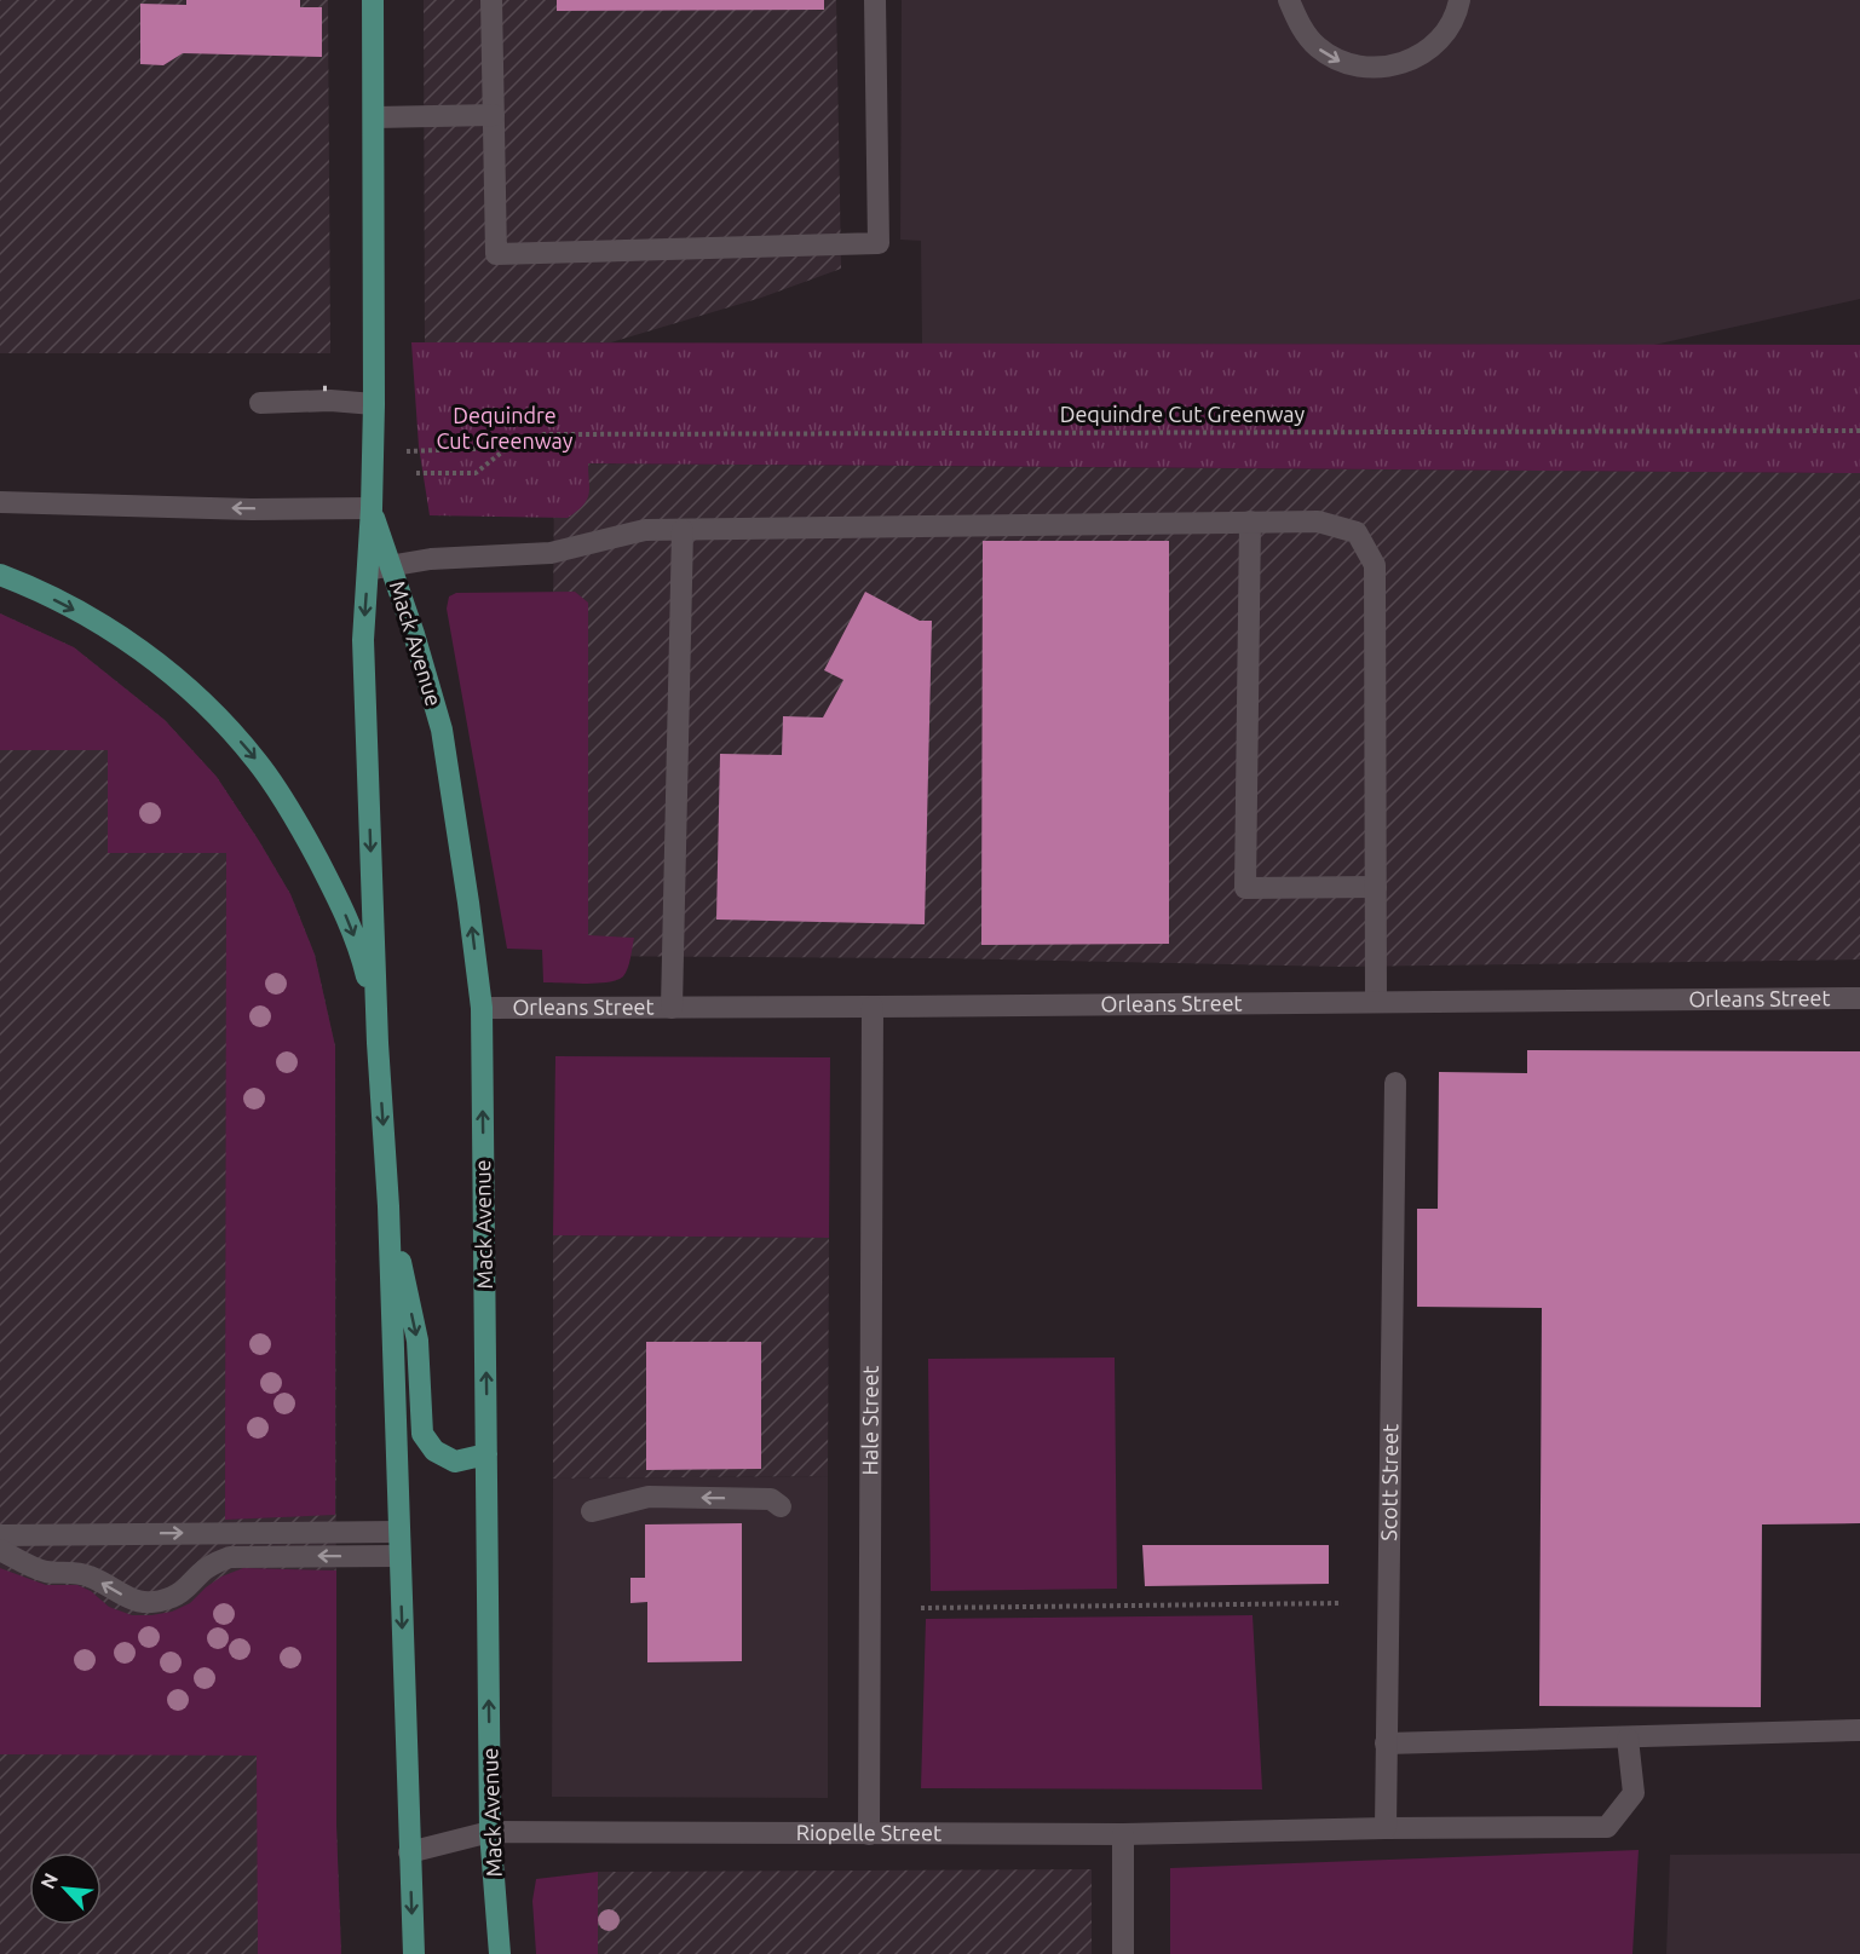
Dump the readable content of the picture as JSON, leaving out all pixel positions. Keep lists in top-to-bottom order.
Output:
{
  "streets": {
    "main road": ["Mack Avenue"],
    "street": [
      "Orleans Street",
      "Hale Street",
      "Scott Street",
      "Riopelle Street"
    ],
    "path": ["Dequindre Cut Greenway"]
  },
  "crossings": [
    ["Mack Avenue", "Orleans Street"],
    ["Mack Avenue", "Riopelle Street"],
    ["Orleans Street", "Hale Street"],
    ["Hale Street", "Riopelle Street"],
    ["Scott Street", "Riopelle Street"]
  ],
  "parks": ["Dequindre Cut Greenway"],
  "north": "top left"
}
